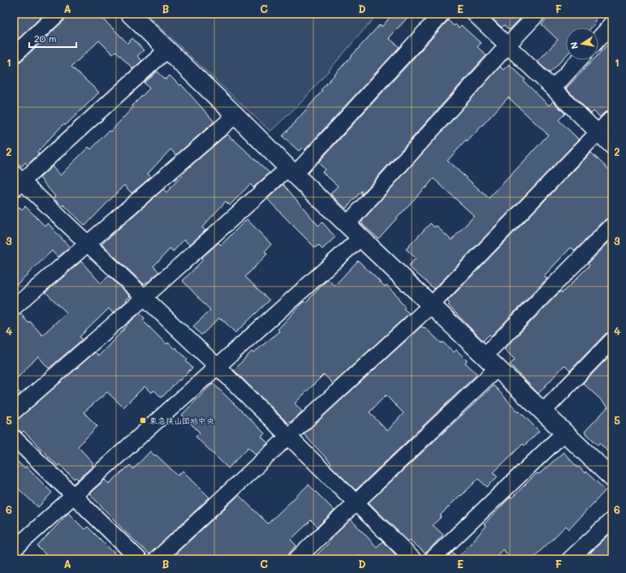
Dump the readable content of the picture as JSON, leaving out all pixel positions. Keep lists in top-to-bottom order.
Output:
{
  "places": {
    "transit": ["東急狭山団地中央"]
  },
  "scale_bar": "20 m",
  "north": "left",
  "grid": {
    "columns": [
      "A",
      "B",
      "C",
      "D",
      "E",
      "F"
    ],
    "rows": [
      "1",
      "2",
      "3",
      "4",
      "5",
      "6"
    ]
  }
}
